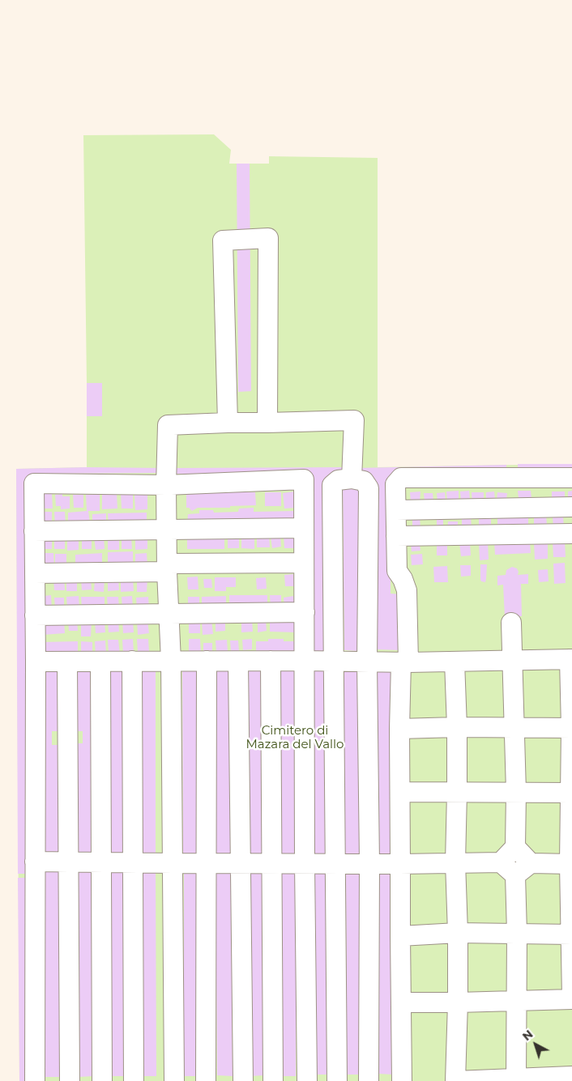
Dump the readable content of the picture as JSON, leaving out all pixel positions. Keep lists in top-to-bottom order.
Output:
{
  "parks": ["Cimitero di Mazara del Vallo"],
  "north": "top left"
}
